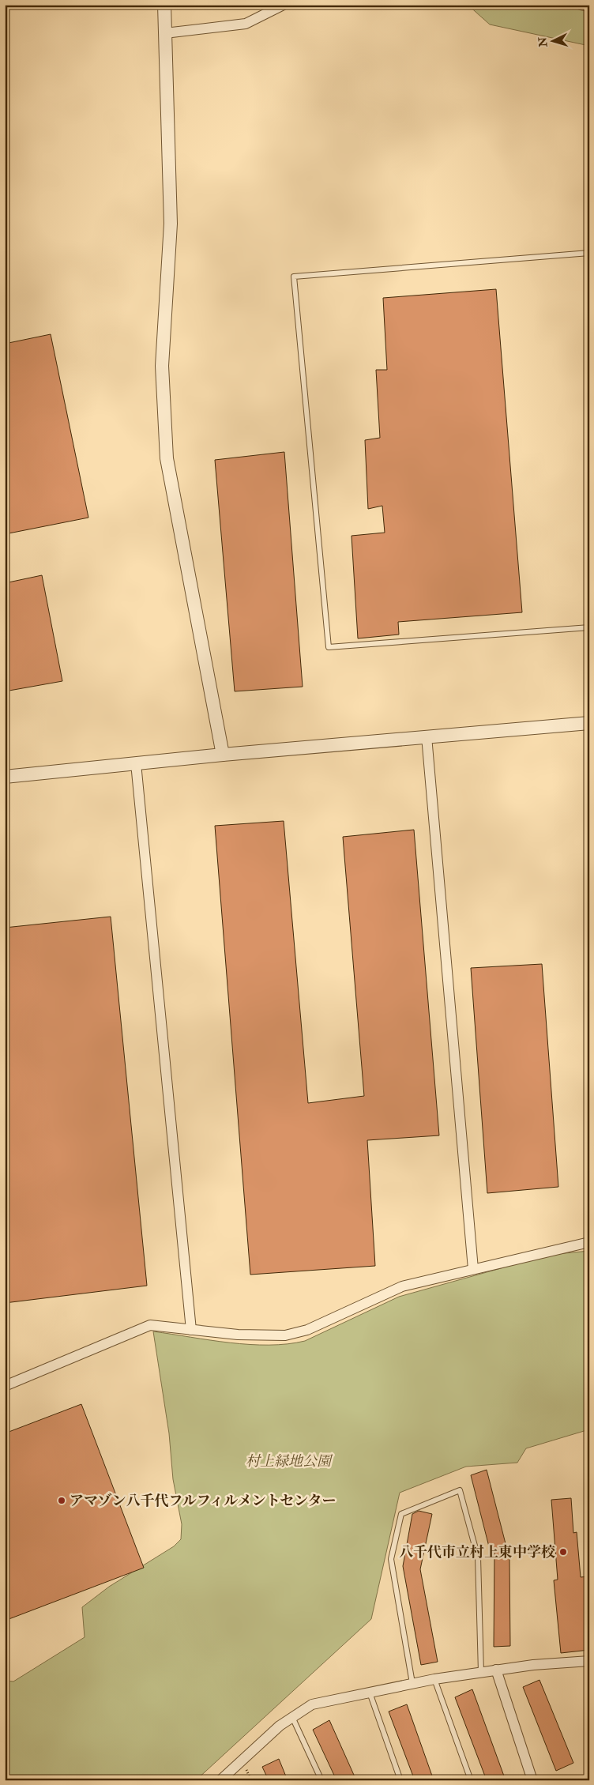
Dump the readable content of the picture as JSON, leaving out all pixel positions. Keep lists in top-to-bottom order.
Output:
{
  "parks": ["村上緑地公園"],
  "places": ["アマゾン八千代フルフィルメントセンター", "八千代市立村上東中学校"],
  "north": "left"
}
